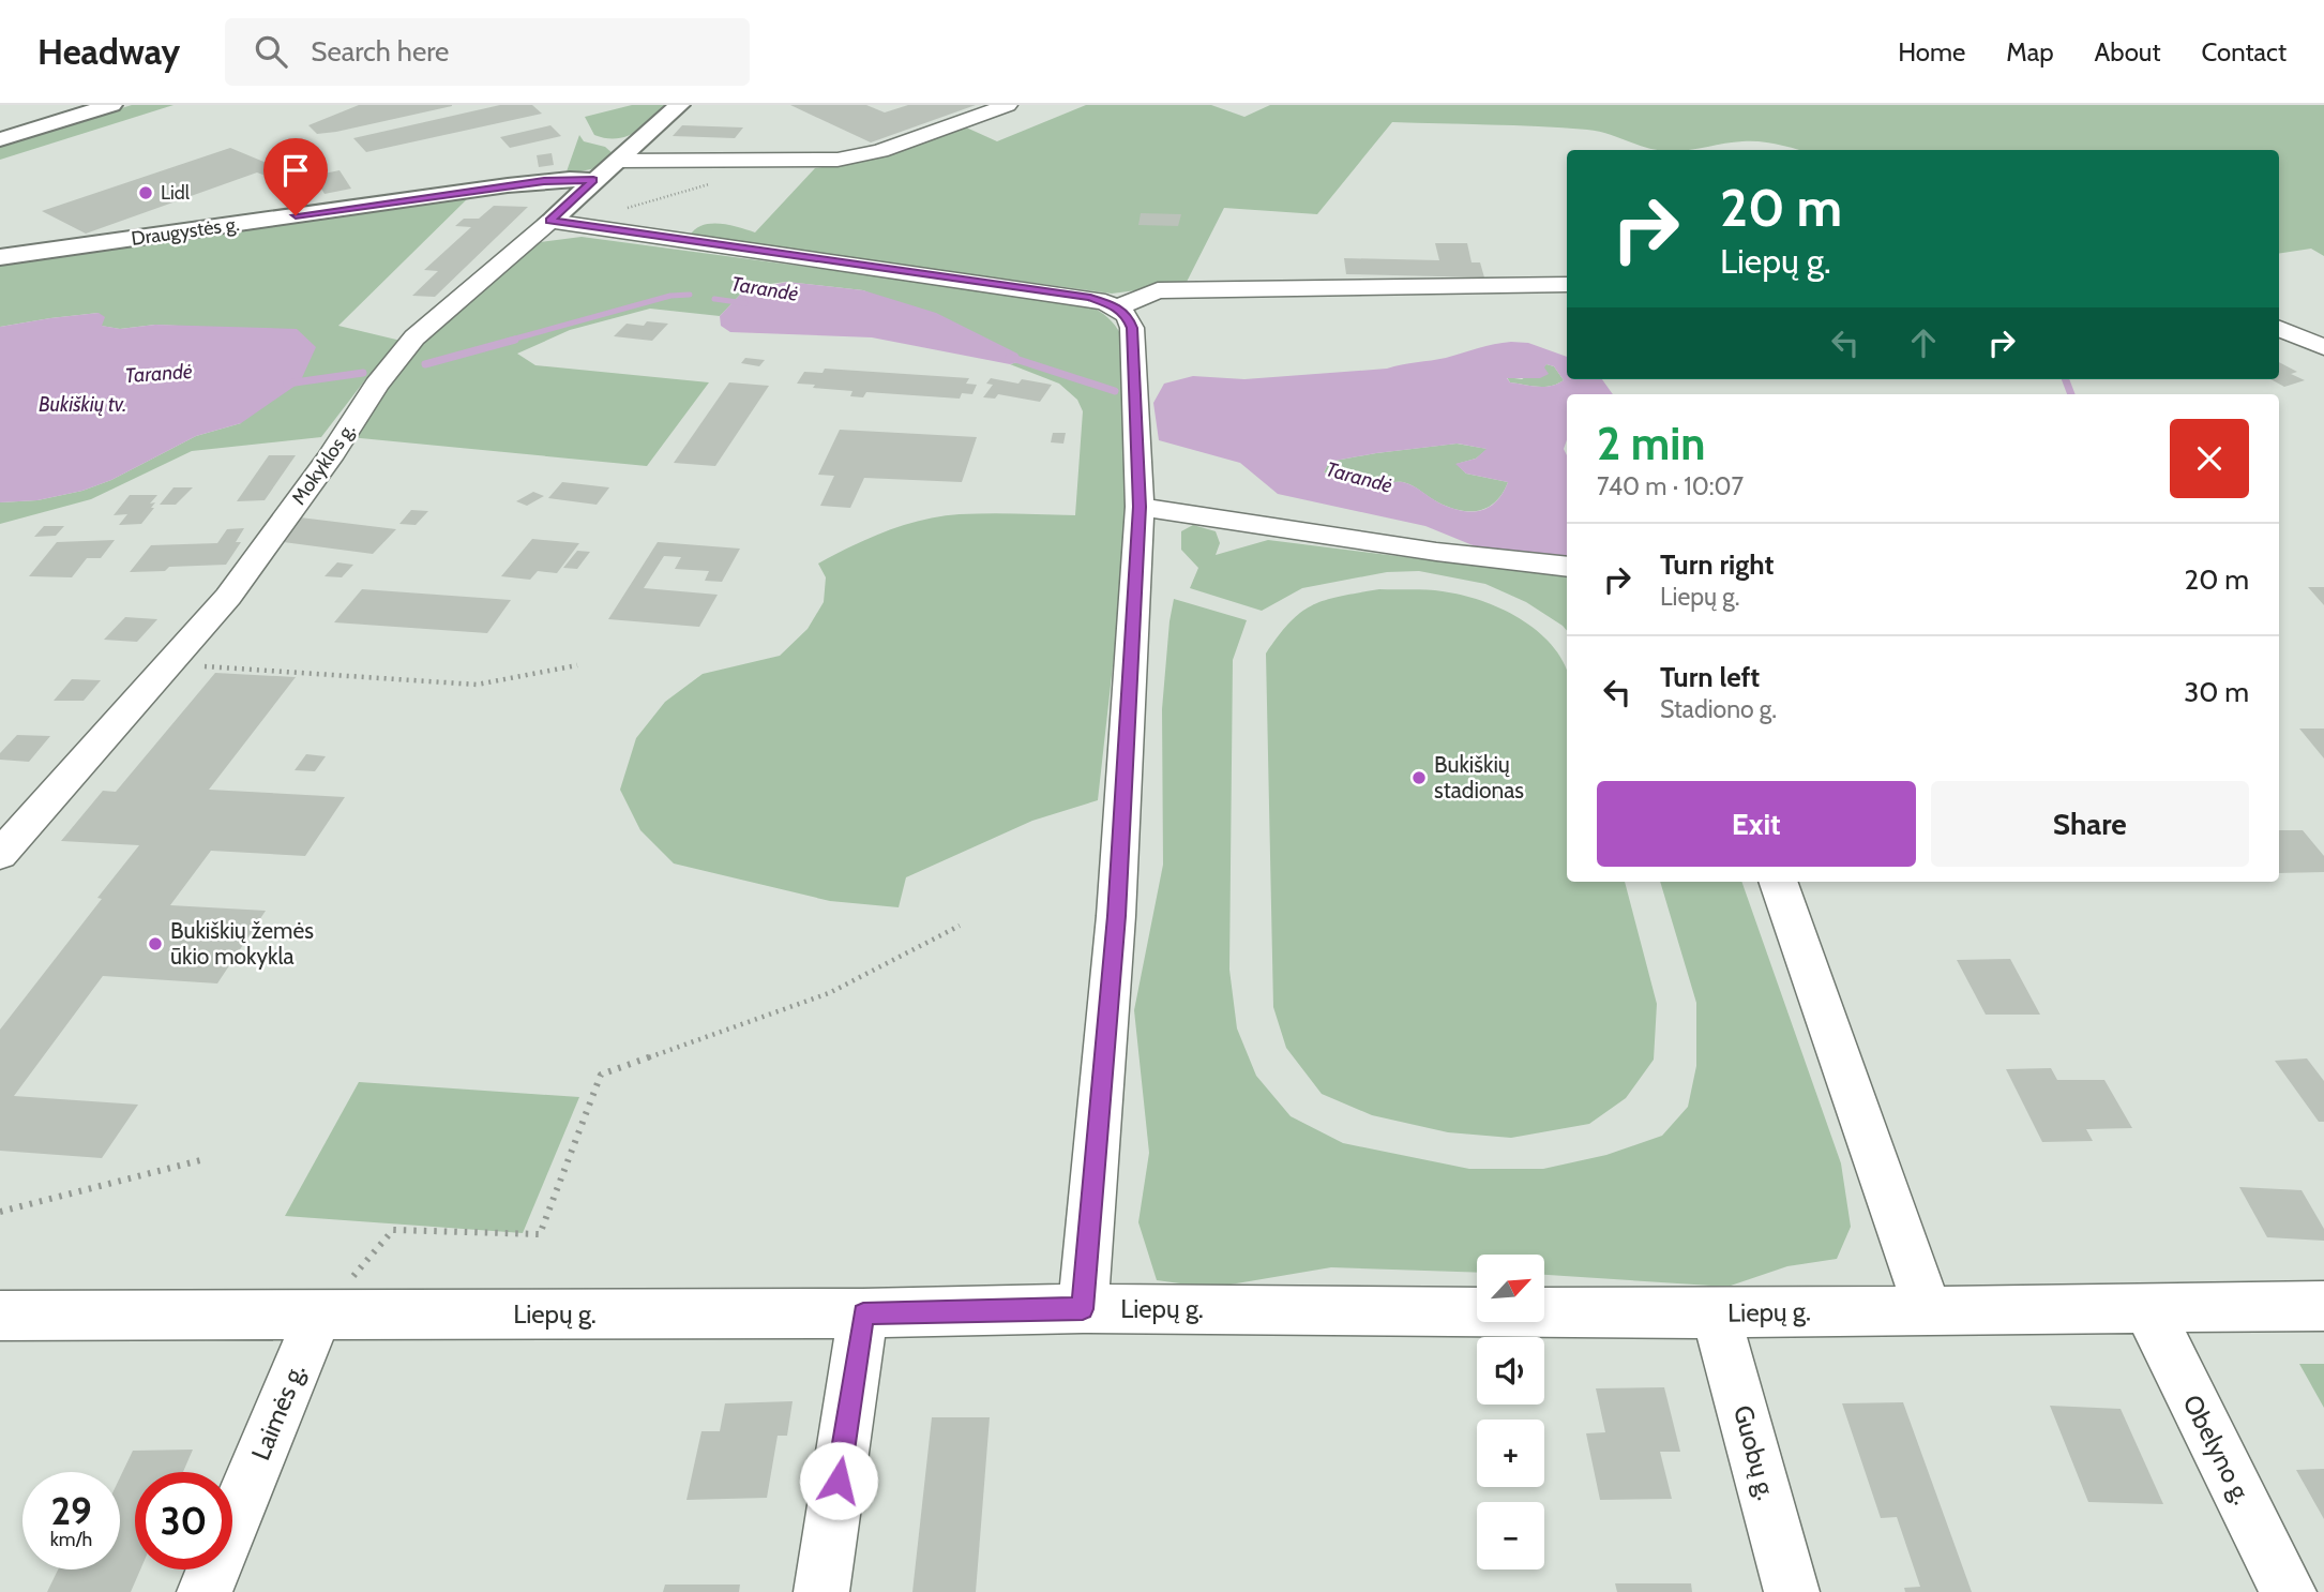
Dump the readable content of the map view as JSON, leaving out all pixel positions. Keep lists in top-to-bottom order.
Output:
{
  "streets": {
    "main road": ["Draugystės g.", "Mokyklos g."],
    "street": [
      "Liepų g.",
      "Laimės g.",
      "Obelyno g.",
      "Guobų g."
    ]
  },
  "crossings": [
    ["Draugystės g.", "Mokyklos g."],
    ["Liepų g.", "Laimės g."],
    ["Liepų g.", "Obelyno g."],
    ["Liepų g.", "Guobų g."]
  ],
  "water": ["Tarandė", "Bukiškių tv."],
  "places": ["Lidl", "Bukiškių stadionas", "Bukiškių žemės ūkio mokykla"],
  "north": "top right",
  "page": {
    "header": "Headway",
    "search": "Search here",
    "nav": [
      "Home",
      "Map",
      "About",
      "Contact"
    ],
    "turn": ["20 m", "Liepų g."],
    "heading": ["2 min", "740 m · 10:07"],
    "list": [
      {
        "name": "Turn right",
        "note": "Liepų g.",
        "value": "20 m"
      },
      {
        "name": "Turn left",
        "note": "Stadiono g.",
        "value": "30 m"
      }
    ],
    "buttons": ["Exit", "Share"],
    "map_buttons": ["+", "−"],
    "speed": "29 km/h",
    "limit": "30"
  }
}
